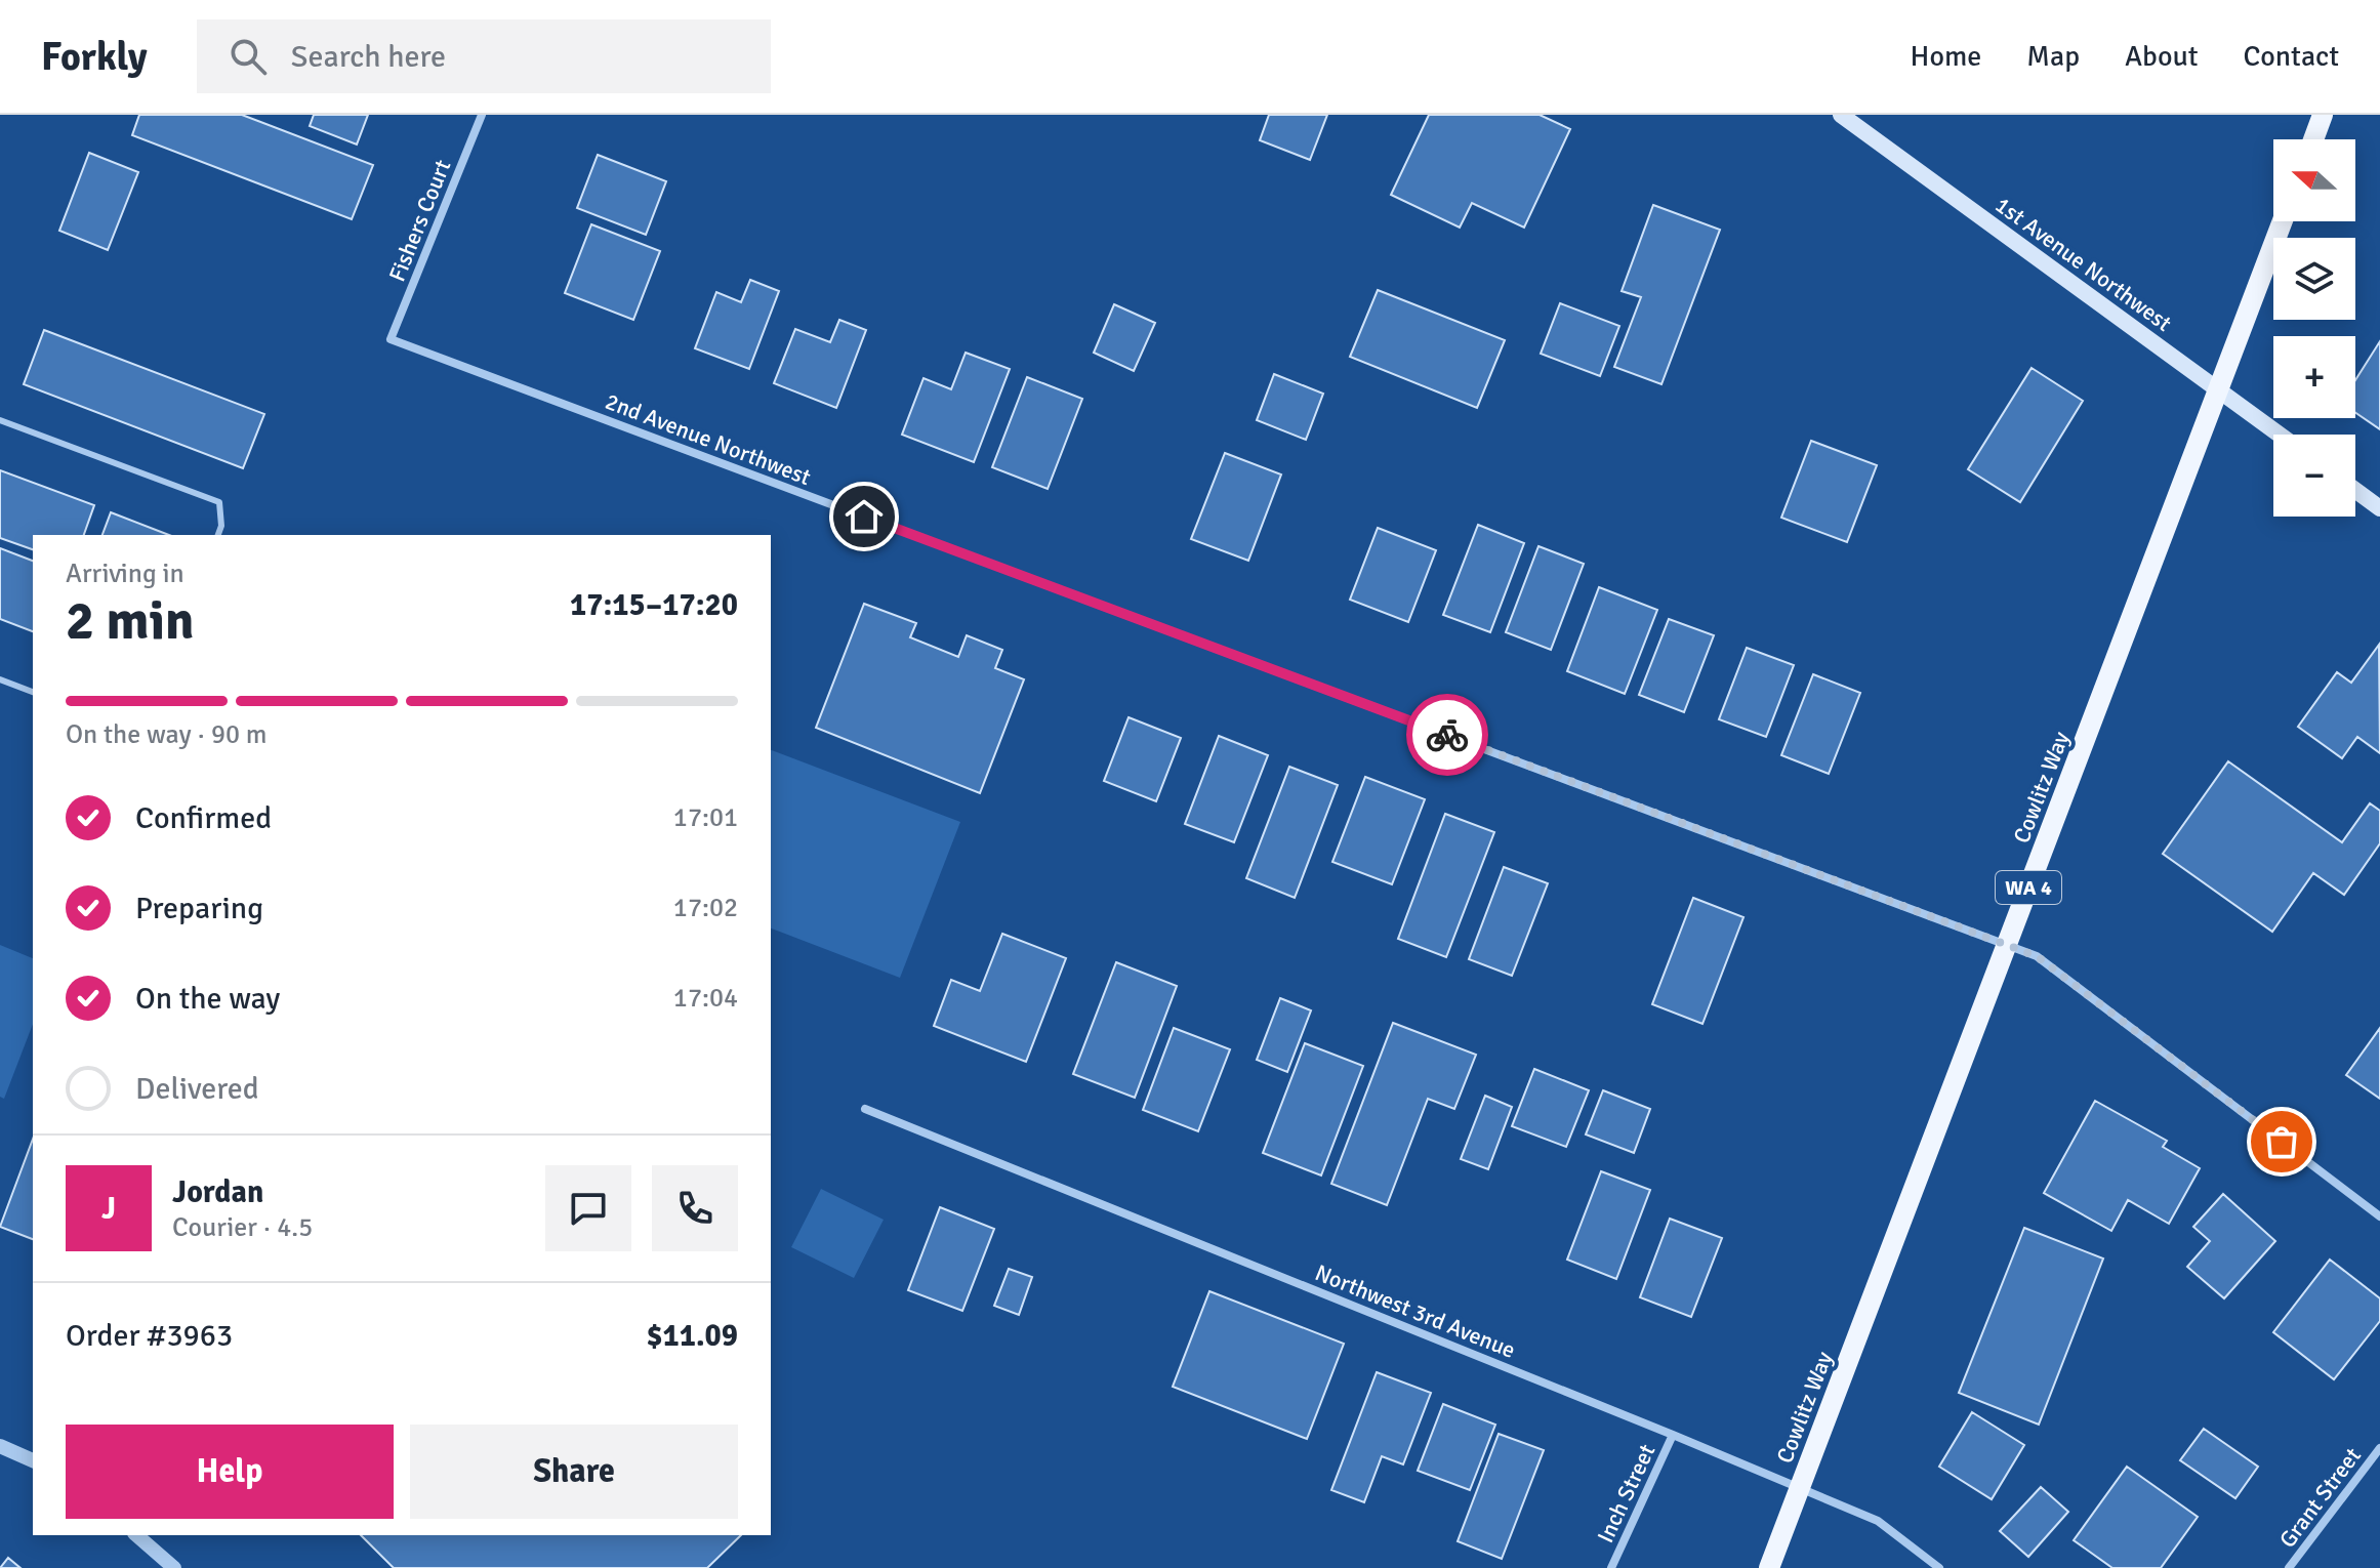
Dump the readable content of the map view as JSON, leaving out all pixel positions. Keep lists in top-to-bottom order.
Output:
{
  "streets": {
    "main road": ["1st Avenue Northwest", "Cowlitz Way", "WA 4"],
    "street": [
      "Fishers Court",
      "2nd Avenue Northwest",
      "Northwest 3rd Avenue",
      "Inch Street",
      "Grant Street"
    ]
  },
  "crossings": [
    ["Fishers Court", "2nd Avenue Northwest"],
    ["Northwest 3rd Avenue", "Inch Street"]
  ],
  "north": "left",
  "page": {
    "header": "Forkly",
    "search": "Search here",
    "nav": [
      "Home",
      "Map",
      "About",
      "Contact"
    ],
    "map_buttons": ["+", "−"],
    "heading": ["2 min", "Arriving in", "17:15–17:20"],
    "panel": [
      "Jordan",
      "Courier · 4.5",
      "Order #3963",
      "$11.09"
    ],
    "bar": "On the way · 90 m",
    "list": [
      ["Confirmed", "17:01"],
      ["Preparing", "17:02"],
      ["On the way", "17:04"],
      "Delivered"
    ],
    "round": "J",
    "buttons": ["Help", "Share"]
  }
}
